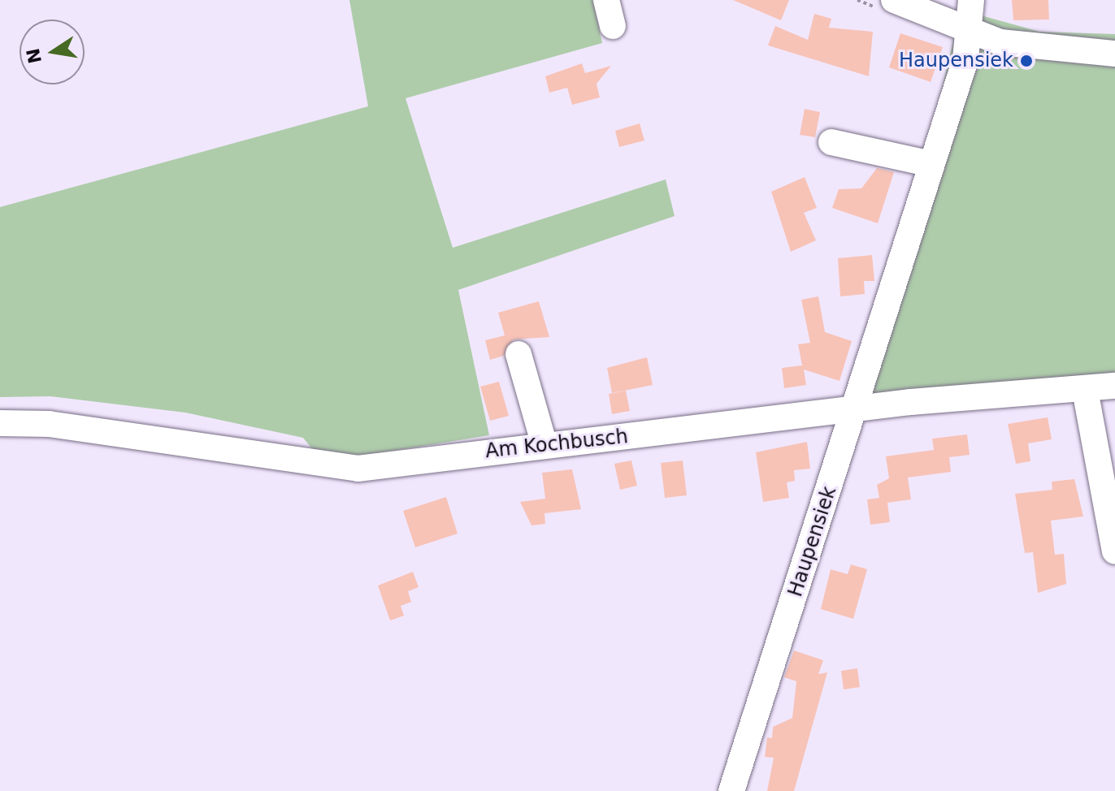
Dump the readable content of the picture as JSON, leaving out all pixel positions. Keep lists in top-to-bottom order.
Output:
{
  "streets": {
    "street": ["Am Kochbusch", "Haupensiek"]
  },
  "crossings": [
    ["Am Kochbusch", "Haupensiek"]
  ],
  "places": ["Haupensiek"],
  "north": "left"
}
